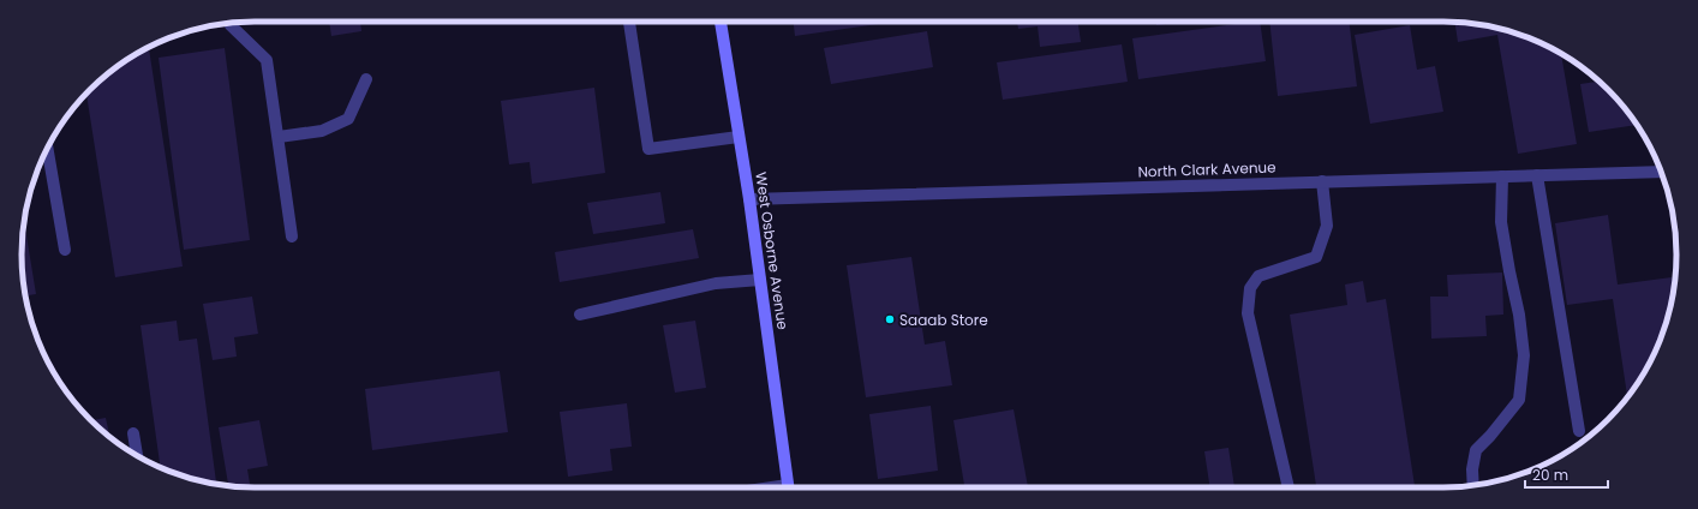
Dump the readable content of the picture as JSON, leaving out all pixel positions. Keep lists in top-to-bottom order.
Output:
{
  "streets": {
    "street": ["North Clark Avenue", "West Osborne Avenue"]
  },
  "crossings": [
    ["North Clark Avenue", "West Osborne Avenue"]
  ],
  "places": ["Saaab Store"],
  "scale_bar": "20 m"
}
